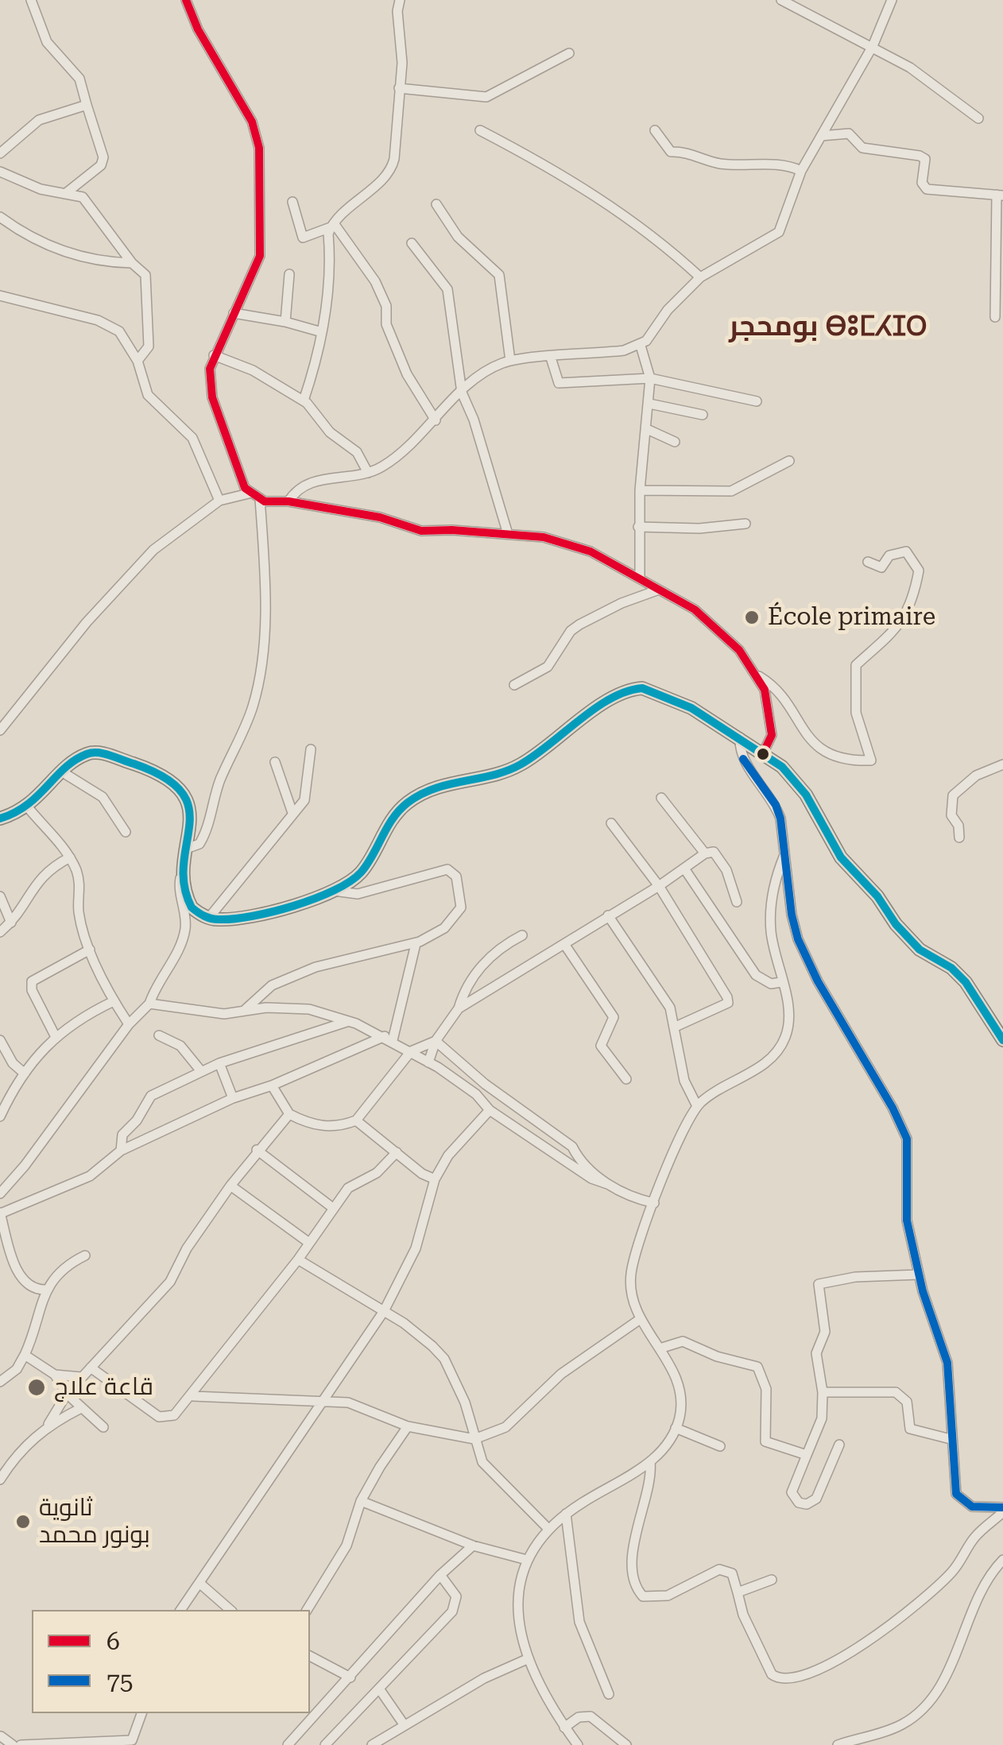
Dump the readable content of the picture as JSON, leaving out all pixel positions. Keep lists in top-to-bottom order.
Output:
{
  "districts": ["بومحجر ⴱⵓⵎⵃⵊⵔ"],
  "places": ["École primaire", "قاعة علاج", "ثانوية بونور محمد"],
  "lines": ["transit line 6", "transit line 75"],
  "legend": ["6", "75"]
}
